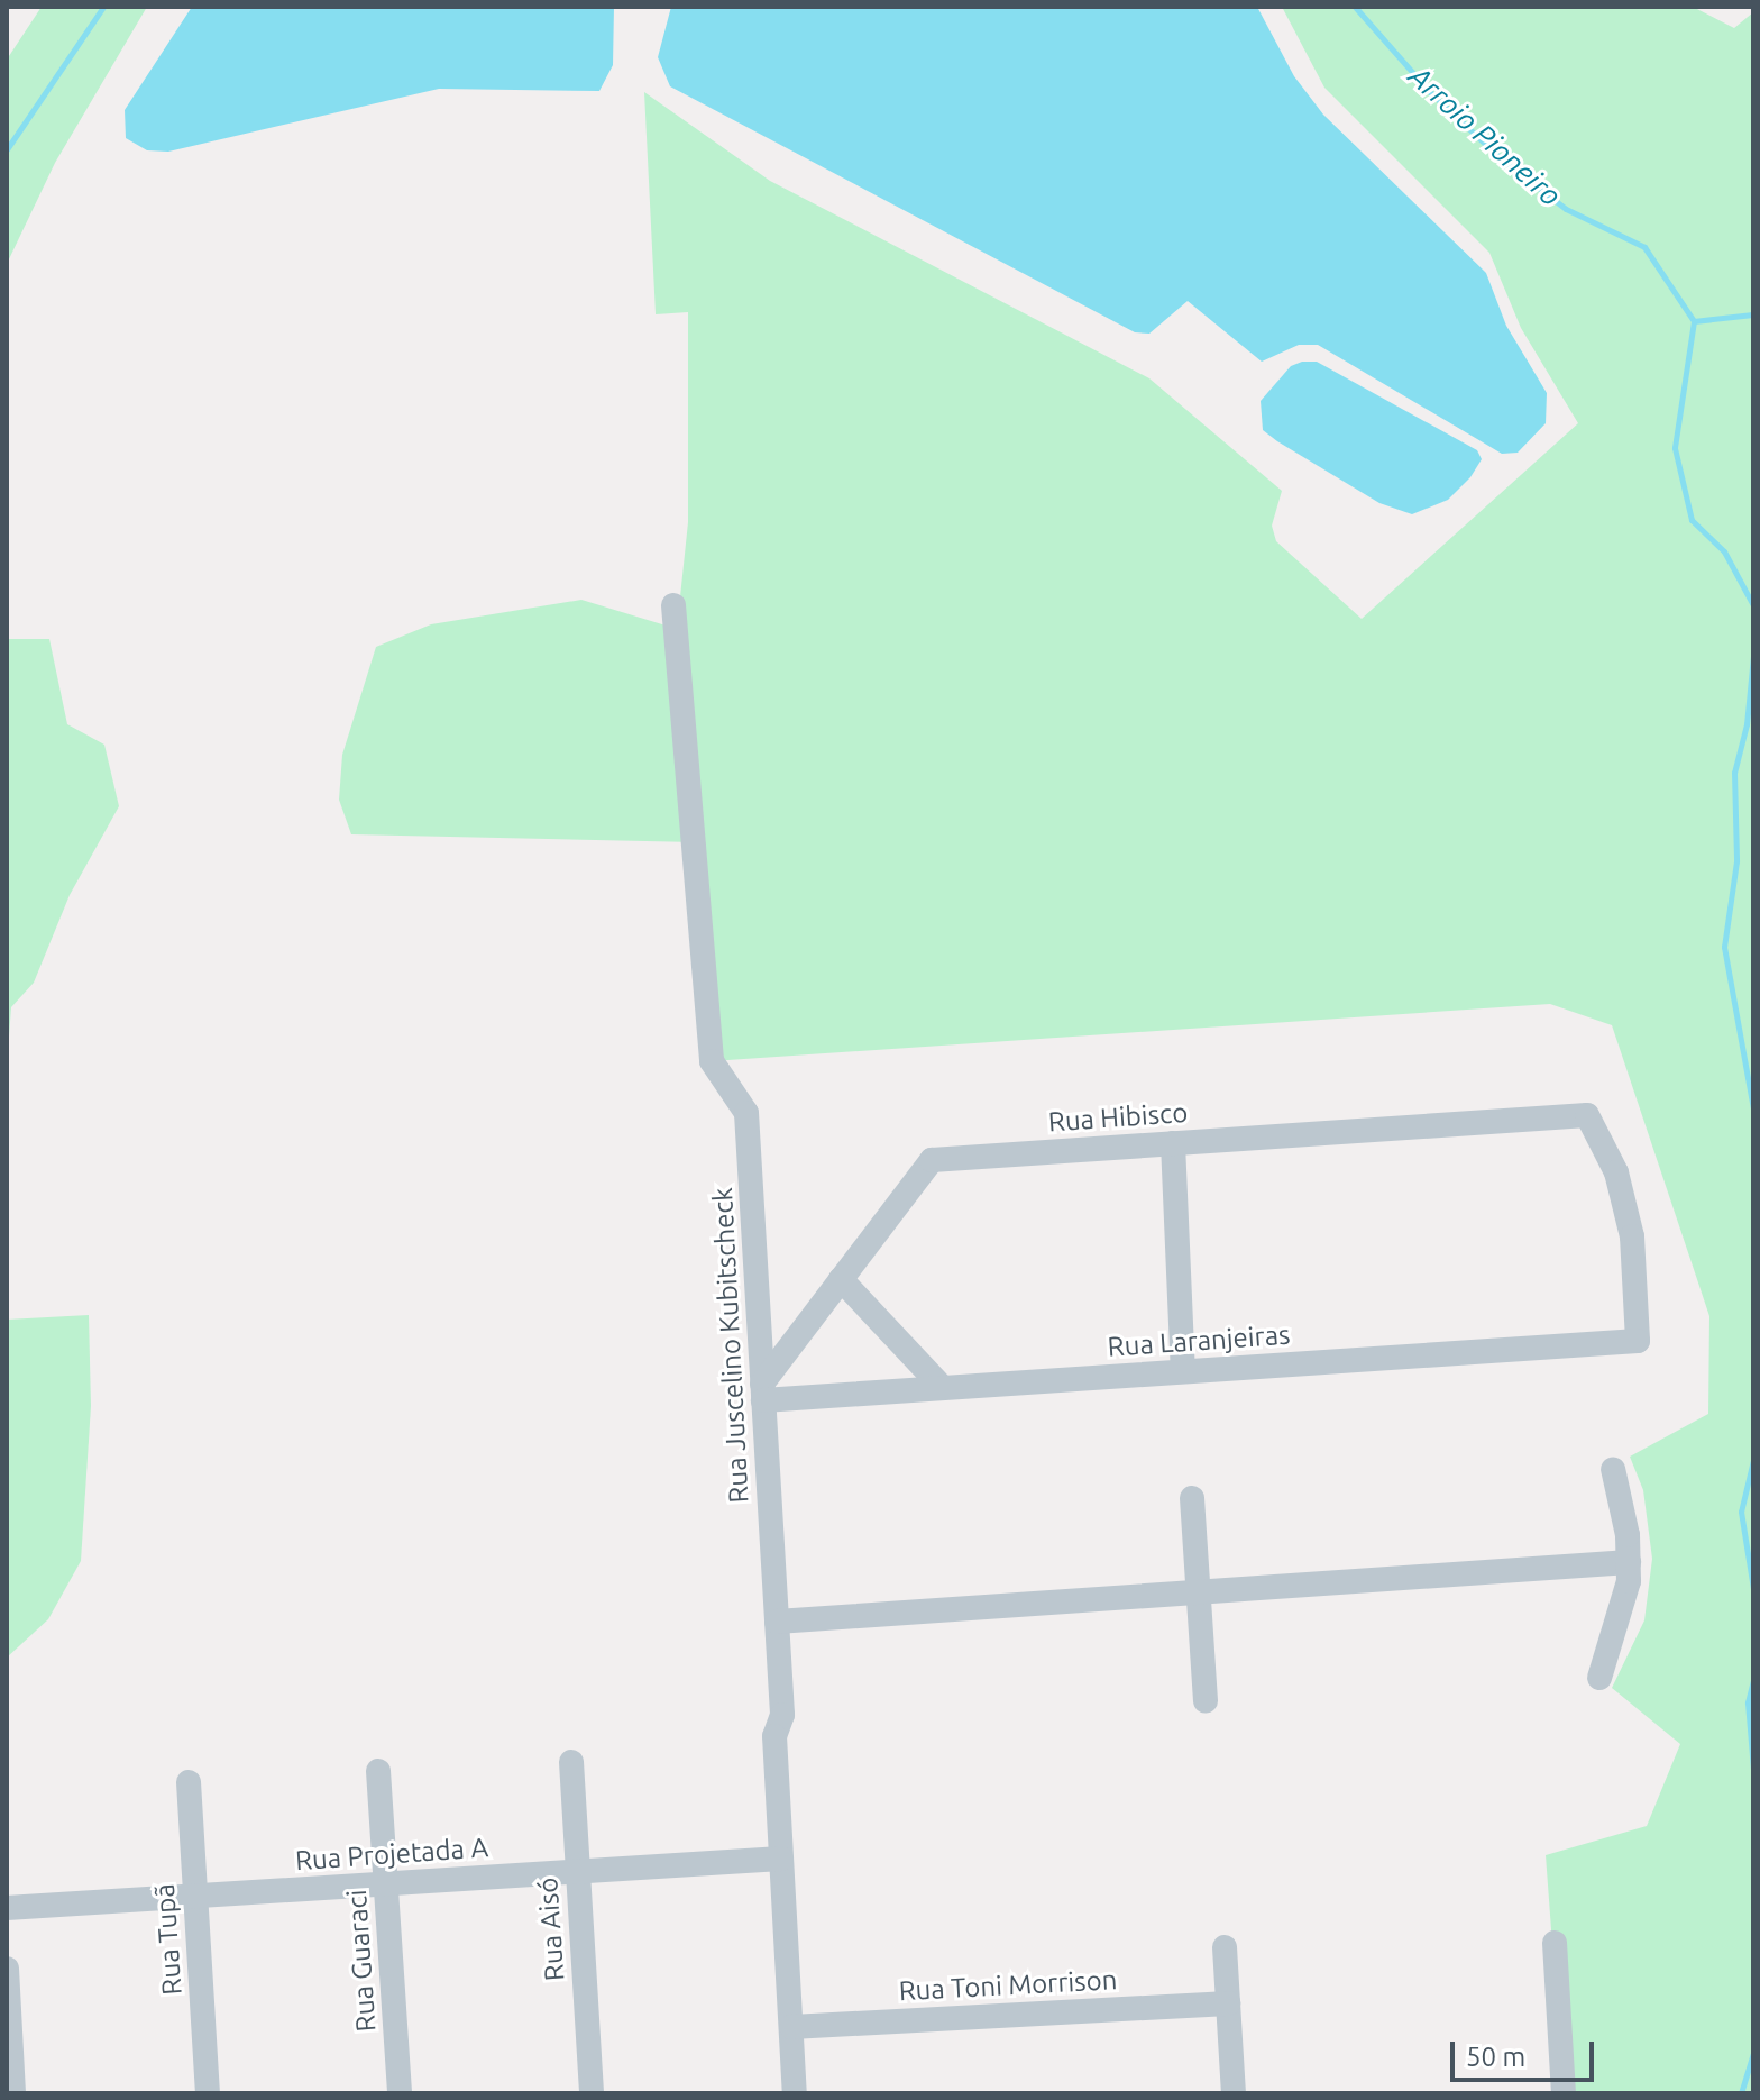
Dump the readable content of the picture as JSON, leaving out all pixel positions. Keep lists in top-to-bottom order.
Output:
{
  "streets": {
    "street": [
      "Rua Hibisco",
      "Rua Laranjeiras",
      "Rua Juscelino Kubitscheck",
      "Rua Projetada A",
      "Rua Aisó",
      "Rua Tupã",
      "Rua Guaraci",
      "Rua Toni Morrison"
    ]
  },
  "crossings": [
    ["Rua Hibisco", "Rua Laranjeiras"],
    ["Rua Hibisco", "Rua Juscelino Kubitscheck"],
    ["Rua Laranjeiras", "Rua Juscelino Kubitscheck"],
    ["Rua Juscelino Kubitscheck", "Rua Projetada A"],
    ["Rua Juscelino Kubitscheck", "Rua Toni Morrison"],
    ["Rua Projetada A", "Rua Aisó"],
    ["Rua Projetada A", "Rua Tupã"],
    ["Rua Projetada A", "Rua Guaraci"]
  ],
  "water": ["Arroio Pioneiro"],
  "scale_bar": "50 m"
}
